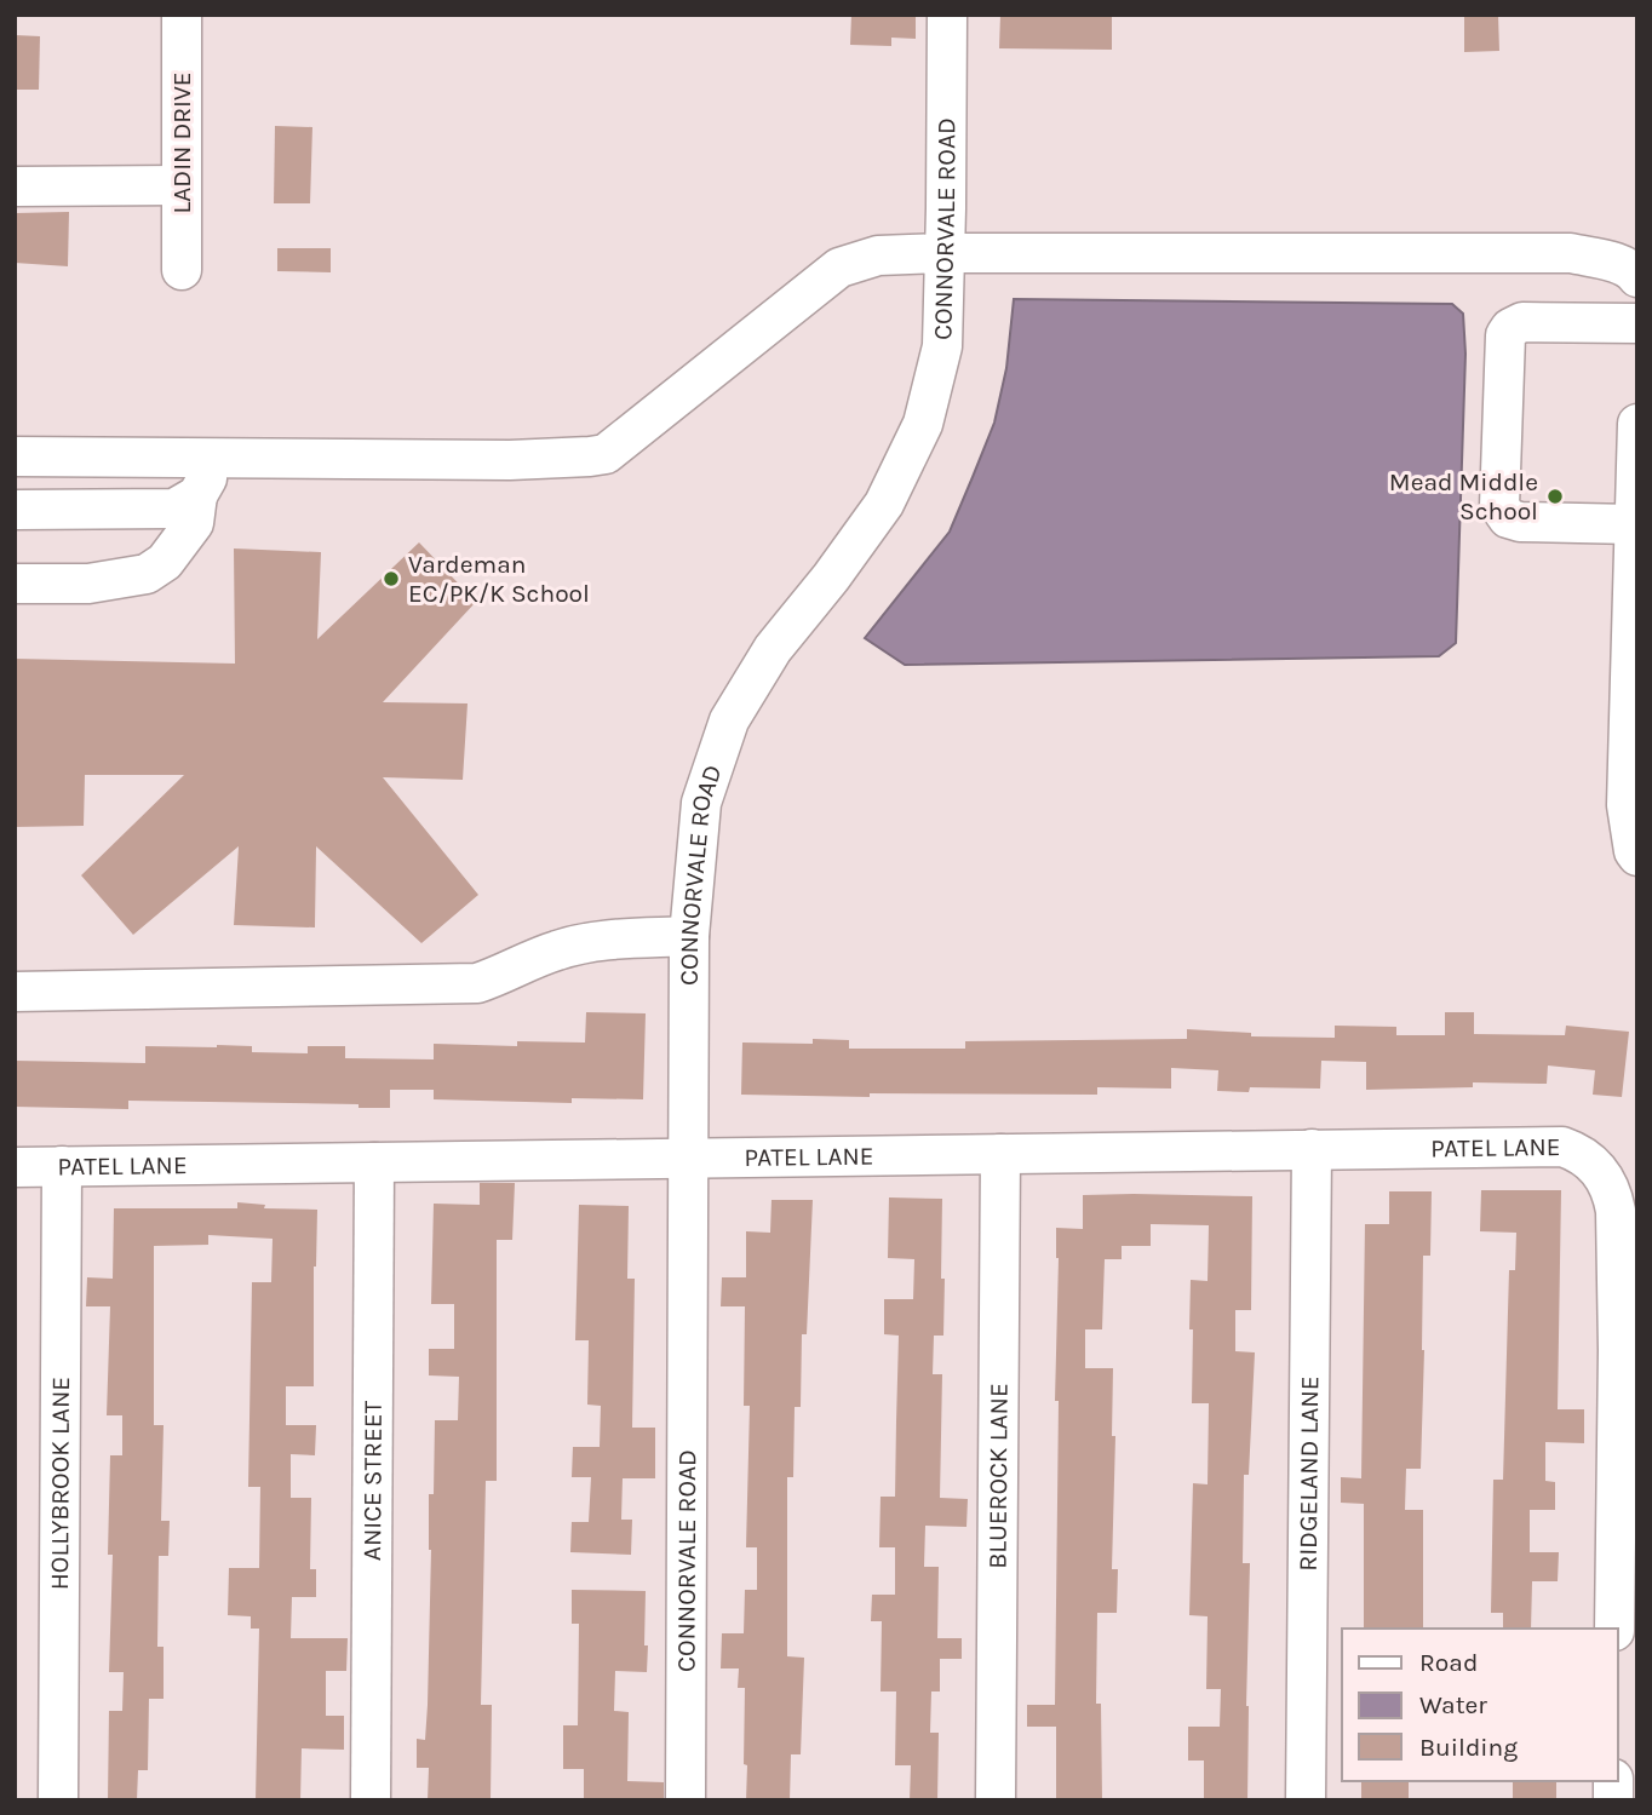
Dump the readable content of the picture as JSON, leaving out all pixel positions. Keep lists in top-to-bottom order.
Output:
{
  "streets": {
    "street": [
      "LADIN DRIVE",
      "CONNORVALE ROAD",
      "PATEL LANE",
      "RIDGELAND LANE",
      "BLUEROCK LANE",
      "ANICE STREET",
      "HOLLYBROOK LANE"
    ]
  },
  "crossings": [
    ["CONNORVALE ROAD", "PATEL LANE"],
    ["PATEL LANE", "RIDGELAND LANE"],
    ["PATEL LANE", "BLUEROCK LANE"],
    ["PATEL LANE", "ANICE STREET"],
    ["PATEL LANE", "HOLLYBROOK LANE"]
  ],
  "places": ["Mead Middle School", "Vardeman EC/PK/K School"],
  "legend": ["Road", "Water", "Building"]
}
